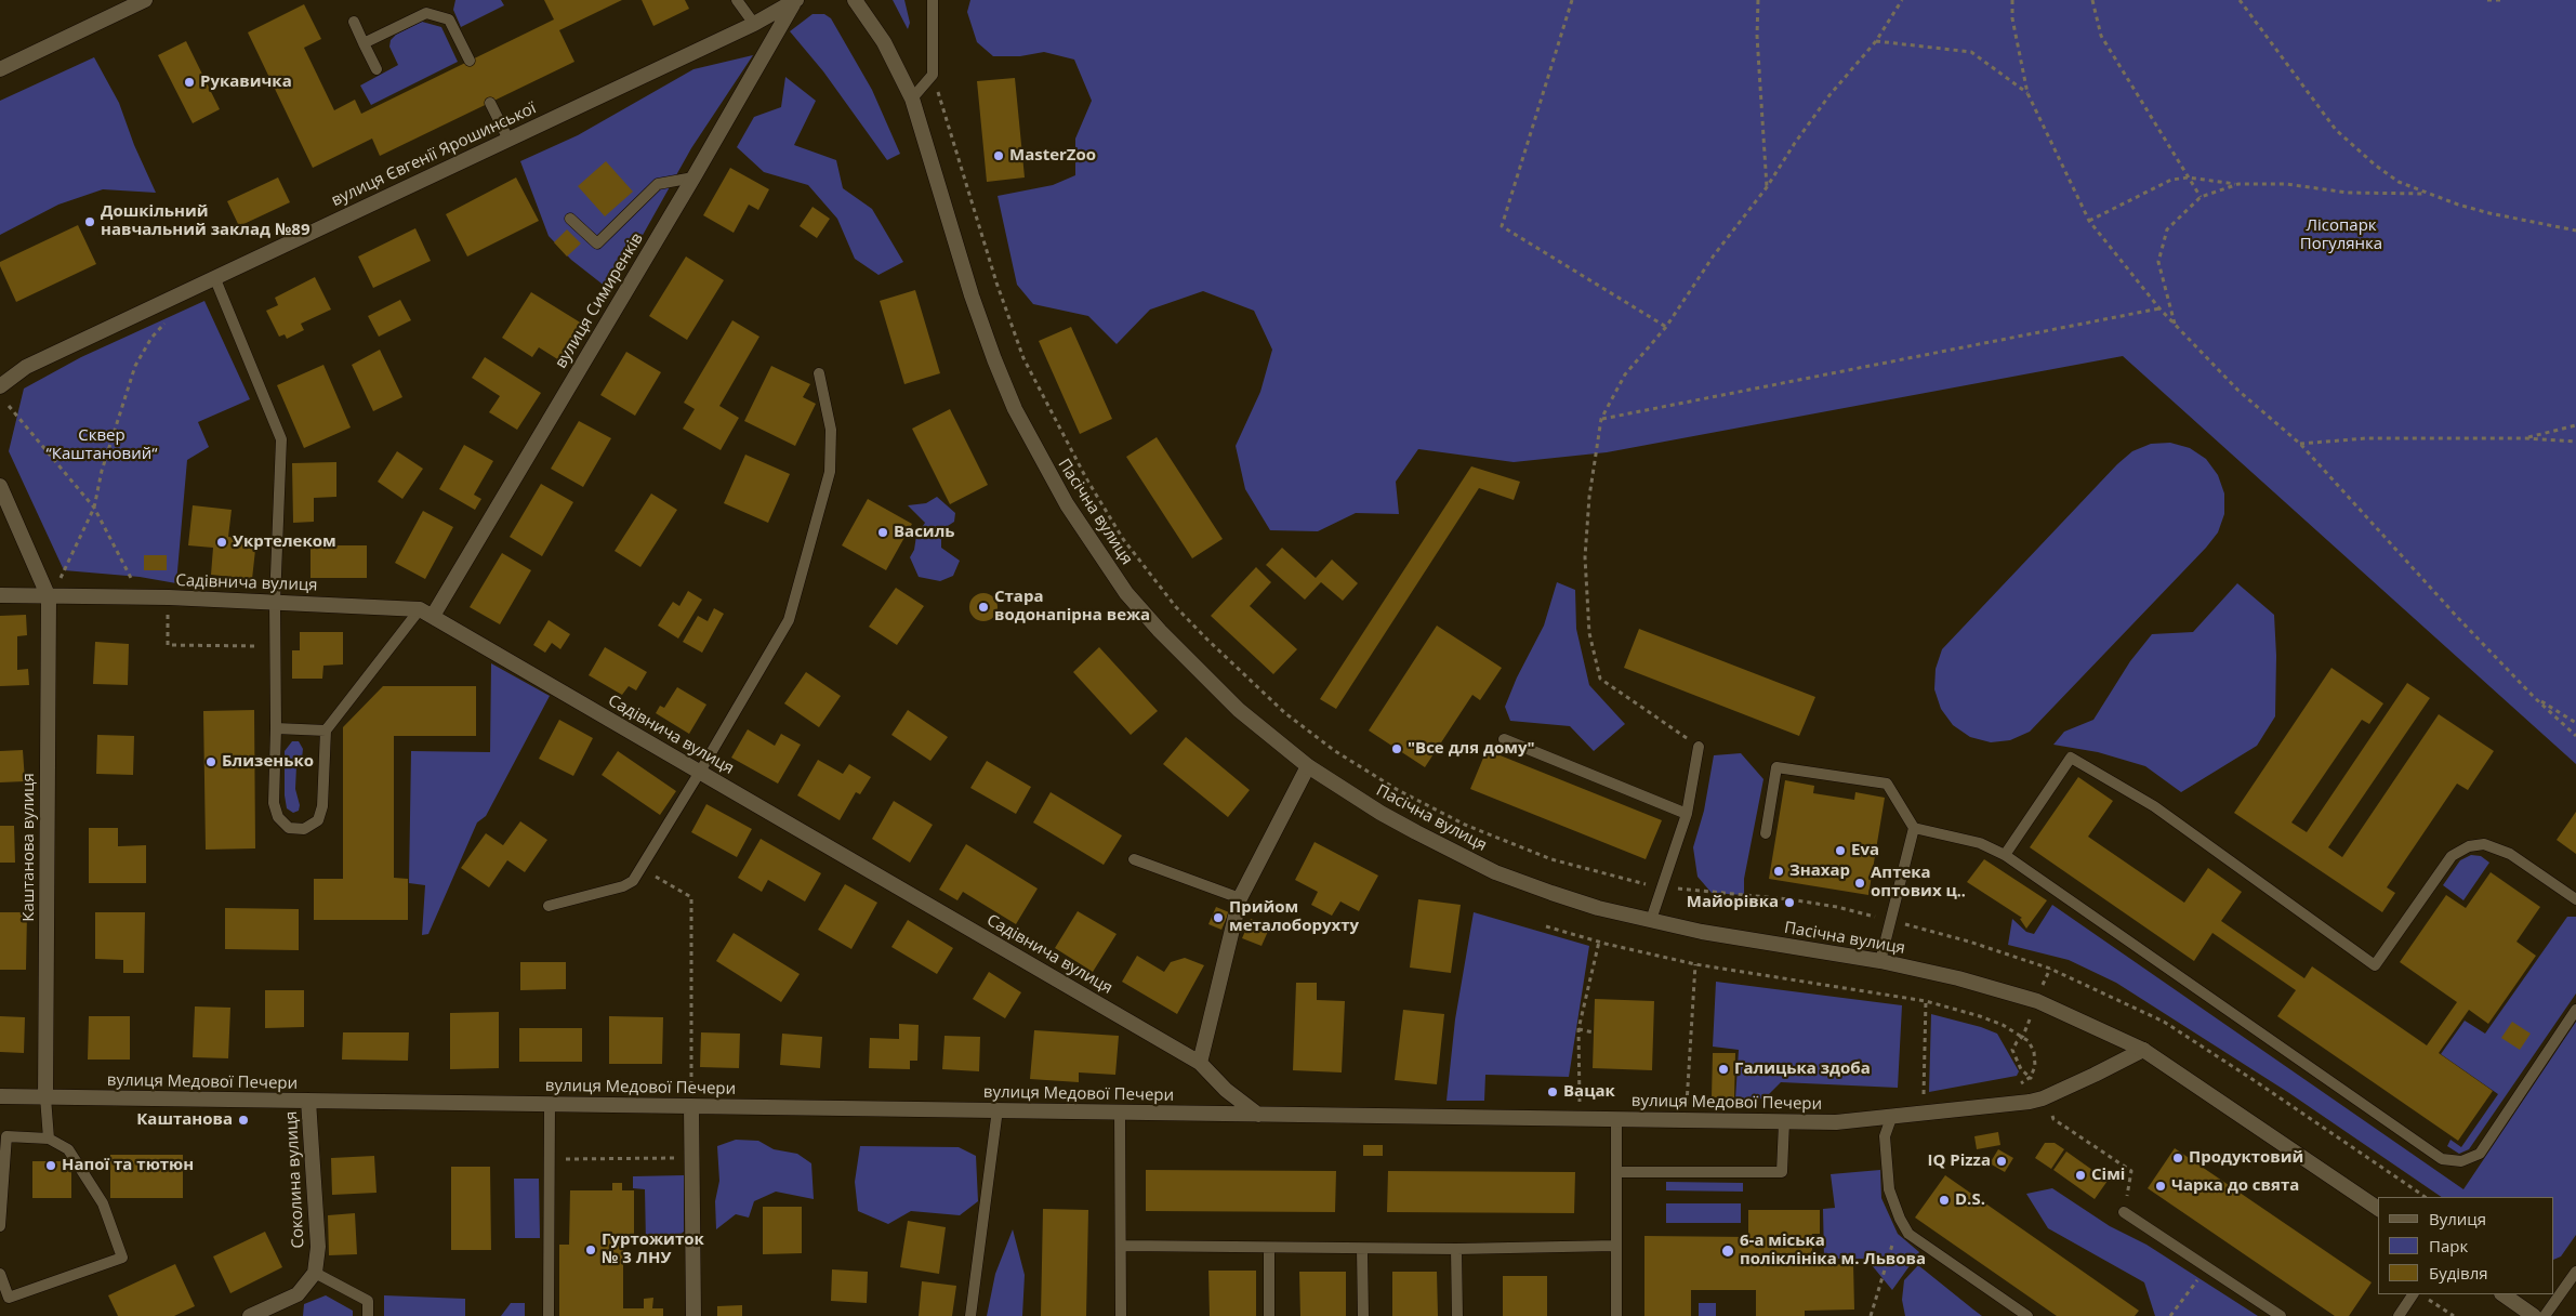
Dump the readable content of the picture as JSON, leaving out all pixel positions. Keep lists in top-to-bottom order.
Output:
{
  "streets": {
    "street": [
      "вулиця Євгенії Ярошинської",
      "вулиця Симиренків",
      "Пасічна вулиця",
      "Садівнича вулиця",
      "Каштанова вулиця",
      "вулиця Медової Печери",
      "Соколина вулиця"
    ]
  },
  "crossings": [
    ["вулиця Євгенії Ярошинської", "вулиця Симиренків"],
    ["вулиця Симиренків", "Садівнича вулиця"],
    ["Пасічна вулиця", "вулиця Медової Печери"],
    ["Садівнича вулиця", "Каштанова вулиця"],
    ["Садівнича вулиця", "вулиця Медової Печери"],
    ["Каштанова вулиця", "вулиця Медової Печери"],
    ["вулиця Медової Печери", "Соколина вулиця"]
  ],
  "parks": ["Лісопарк Погулянка", "Сквер “Каштановий“"],
  "places": [
    "Рукавичка",
    "MasterZoo",
    "Дошкільний навчальний заклад №89",
    "Василь",
    "Укртелеком",
    "Стара водонапірна вежа",
    "\"Все для дому\"",
    "Близенько",
    "Eva",
    "Знахар",
    "Аптека оптових ц‥",
    "Майорівка",
    "Прийом металоборухту",
    "Галицька здоба",
    "Вацак",
    "Каштанова",
    "Продуктовий",
    "IQ Pizza",
    "Напої та тютюн",
    "Сімі",
    "Чарка до свята",
    "D.S.",
    "Гуртожиток № 3 ЛНУ",
    "6-а міська поліклініка м. Львова"
  ],
  "legend": ["Вулиця", "Парк", "Будівля"]
}
